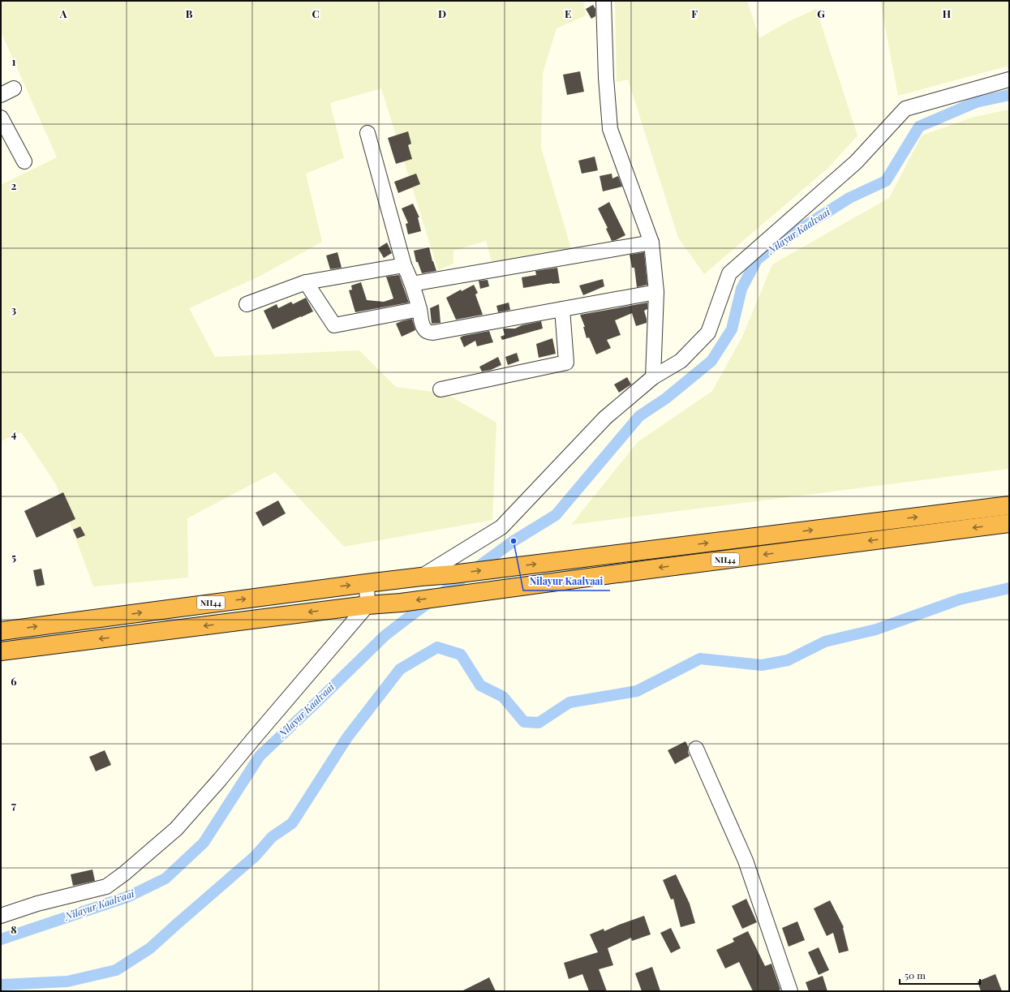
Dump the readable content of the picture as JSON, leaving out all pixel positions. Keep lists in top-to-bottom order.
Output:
{
  "streets": {
    "highway": ["NH44"]
  },
  "water": ["Nilayur Kaalvaai"],
  "places": ["Nilayur Kaalvaai"],
  "scale_bar": "50 m",
  "grid": {
    "columns": [
      "A",
      "B",
      "C",
      "D",
      "E",
      "F",
      "G",
      "H"
    ],
    "rows": [
      "1",
      "2",
      "3",
      "4",
      "5",
      "6",
      "7",
      "8"
    ]
  }
}
